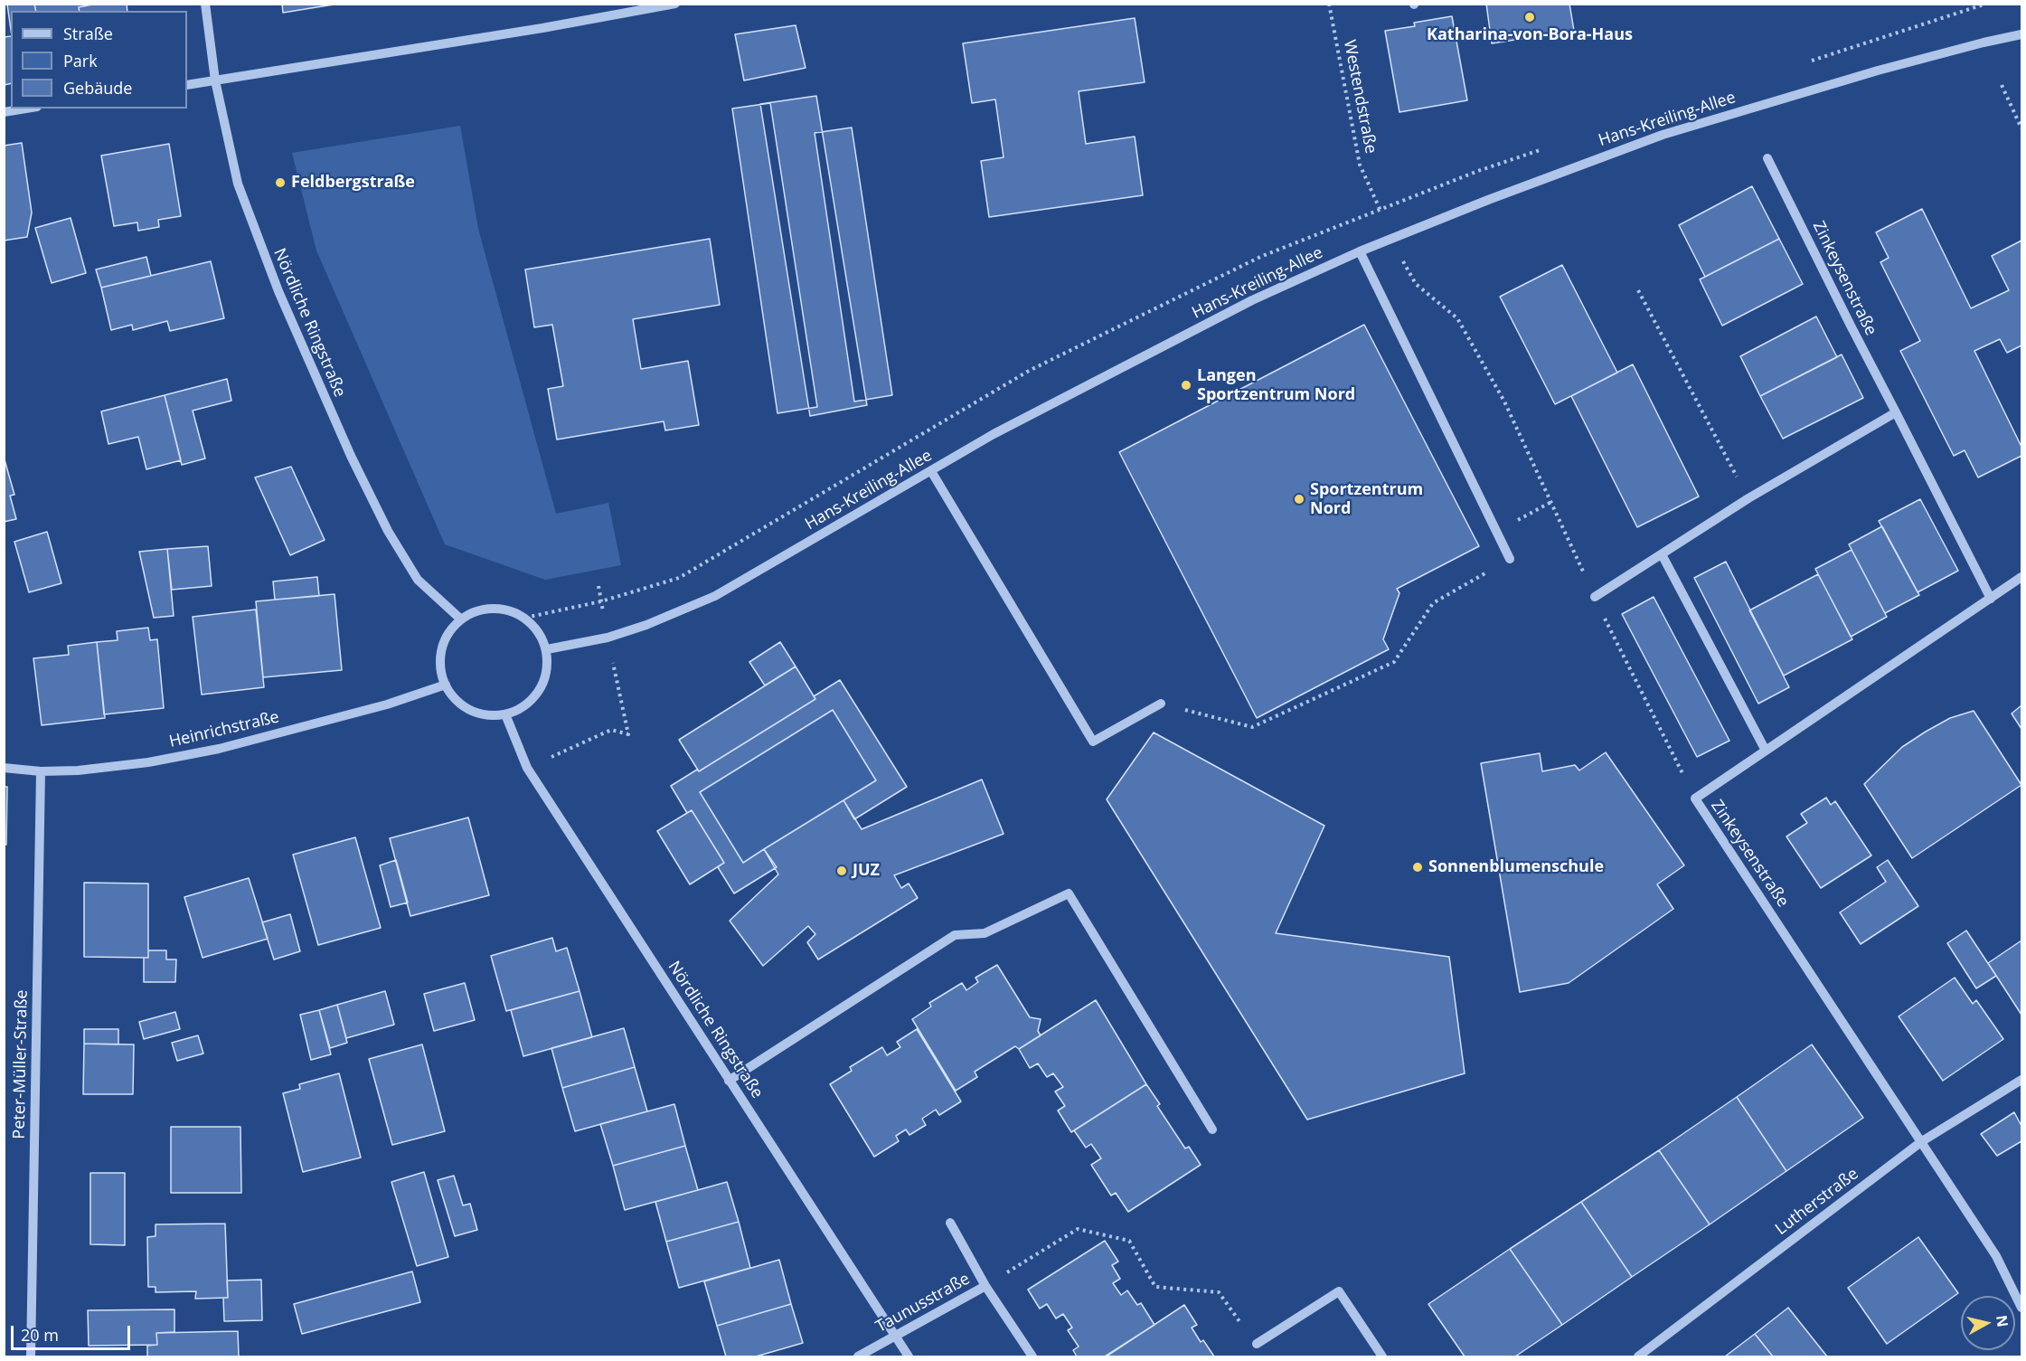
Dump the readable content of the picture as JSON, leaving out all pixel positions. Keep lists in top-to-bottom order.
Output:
{
  "streets": {
    "street": [
      "Hans-Kreiling-Allee",
      "Zinkeysenstraße",
      "Nördliche Ringstraße",
      "Heinrichstraße",
      "Peter-Müller-Straße",
      "Lutherstraße",
      "Taunusstraße"
    ],
    "path": ["Westendstraße"]
  },
  "crossings": [
    ["Hans-Kreiling-Allee", "Nördliche Ringstraße"],
    ["Hans-Kreiling-Allee", "Heinrichstraße"],
    ["Zinkeysenstraße", "Lutherstraße"],
    ["Nördliche Ringstraße", "Heinrichstraße"],
    ["Nördliche Ringstraße", "Taunusstraße"],
    ["Heinrichstraße", "Peter-Müller-Straße"]
  ],
  "places": [
    "Katharina-von-Bora-Haus",
    "Feldbergstraße",
    "Langen Sportzentrum Nord",
    "Sportzentrum Nord",
    "Sonnenblumenschule",
    "JUZ"
  ],
  "legend": ["Straße", "Park", "Gebäude"],
  "scale_bar": "20 m",
  "north": "right"
}
